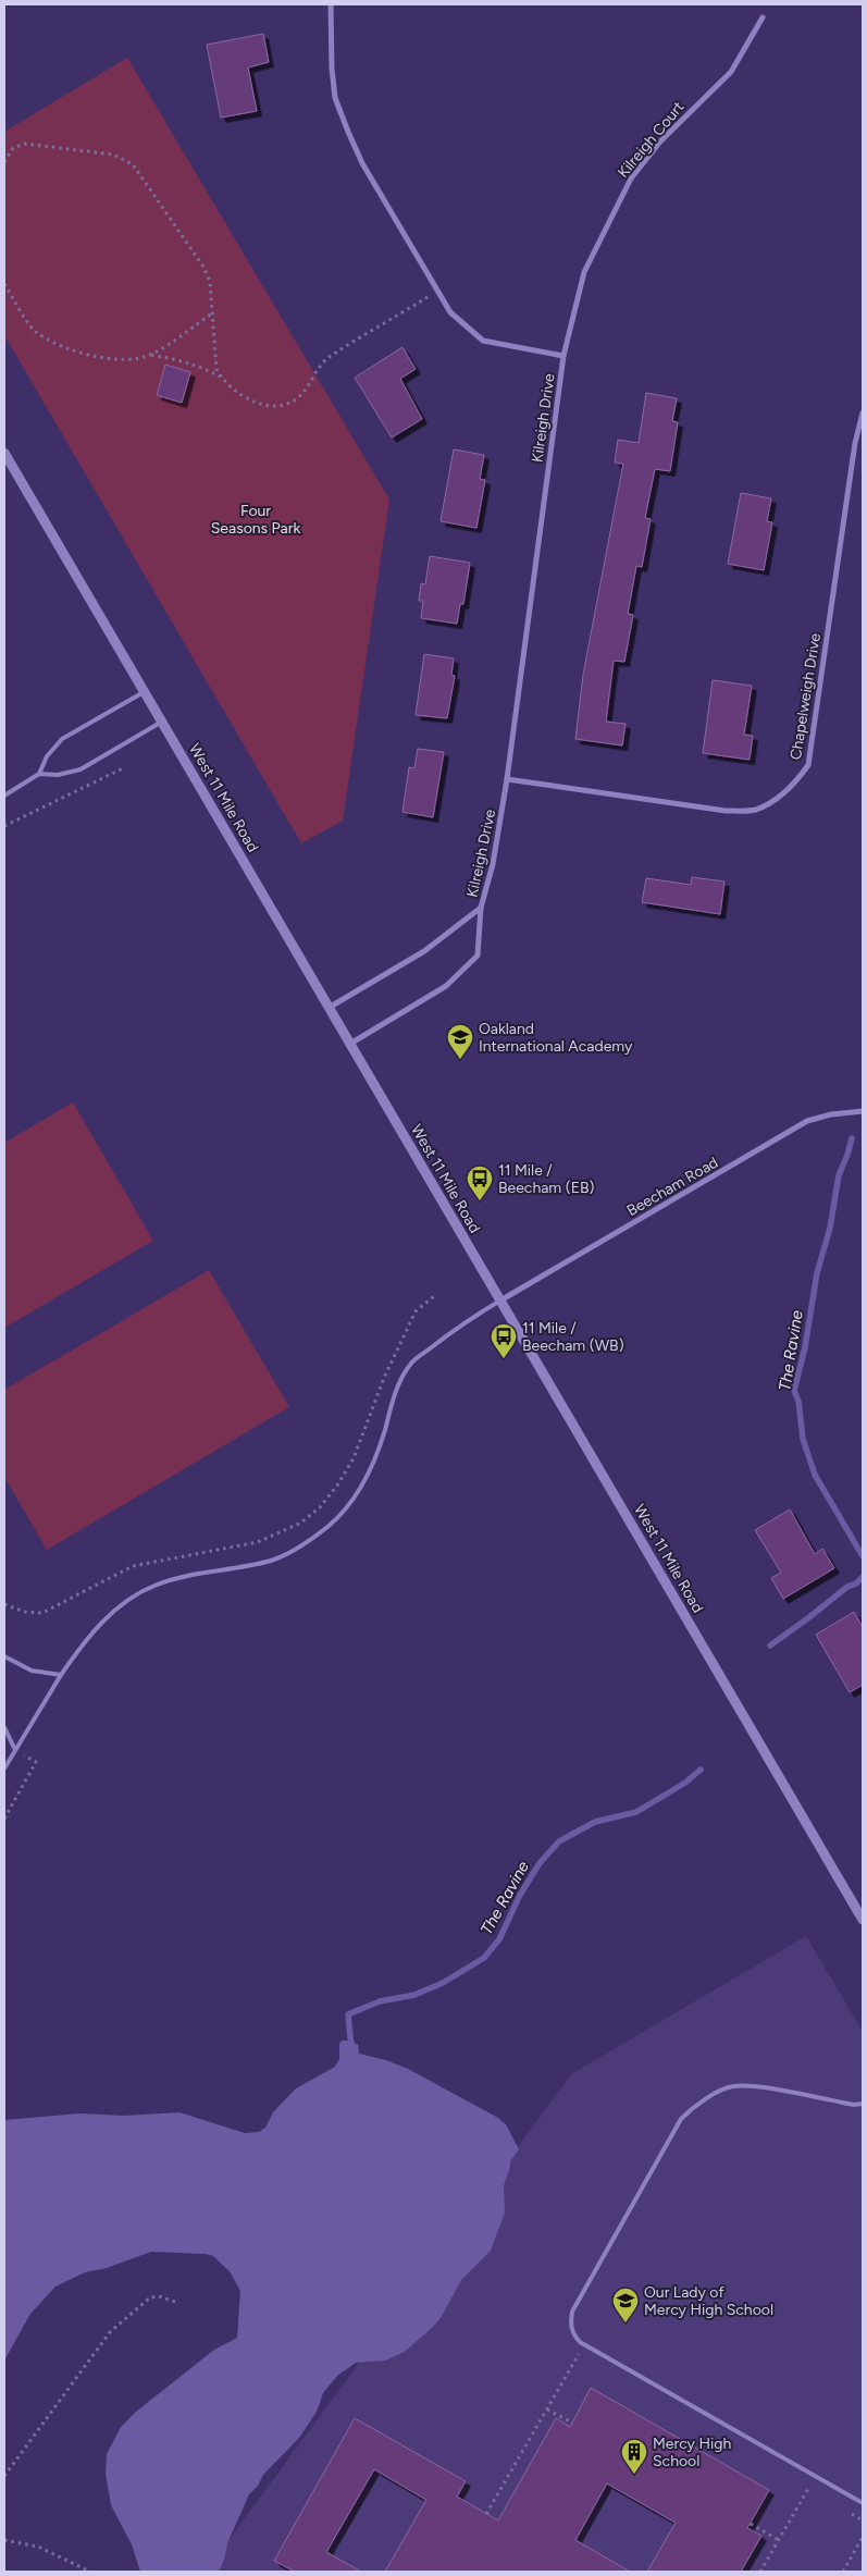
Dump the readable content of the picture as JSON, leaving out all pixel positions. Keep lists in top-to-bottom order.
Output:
{
  "streets": {
    "street": [
      "Kilreigh Court",
      "Kilreigh Drive",
      "Chapelweigh Drive",
      "West 11 Mile Road",
      "Beecham Road"
    ]
  },
  "crossings": [
    ["Kilreigh Court", "Kilreigh Drive"],
    ["Kilreigh Drive", "Chapelweigh Drive"],
    ["Kilreigh Drive", "West 11 Mile Road"],
    ["West 11 Mile Road", "Beecham Road"]
  ],
  "water": ["The Ravine"],
  "parks": ["Four Seasons Park"],
  "places": {
    "school or university": ["Oakland International Academy", "Our Lady of Mercy High School"],
    "bus stop": ["11 Mile / Beecham (EB)", "11 Mile / Beecham (WB)"],
    "building": ["Mercy High School"]
  }
}
